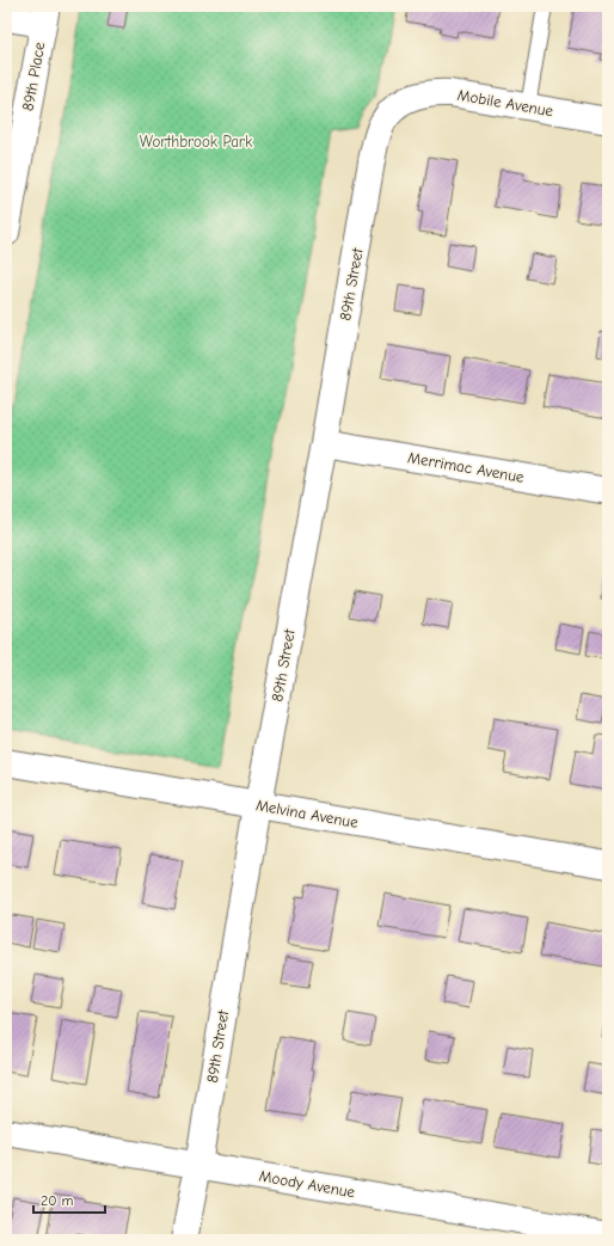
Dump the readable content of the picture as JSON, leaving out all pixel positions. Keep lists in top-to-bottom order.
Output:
{
  "streets": {
    "street": [
      "89th Place",
      "Mobile Avenue",
      "89th Street",
      "Merrimac Avenue",
      "Melvina Avenue",
      "Moody Avenue"
    ]
  },
  "crossings": [
    ["Mobile Avenue", "89th Street"],
    ["89th Street", "Merrimac Avenue"],
    ["89th Street", "Melvina Avenue"],
    ["89th Street", "Moody Avenue"]
  ],
  "parks": ["Worthbrook Park"],
  "scale_bar": "20 m"
}
